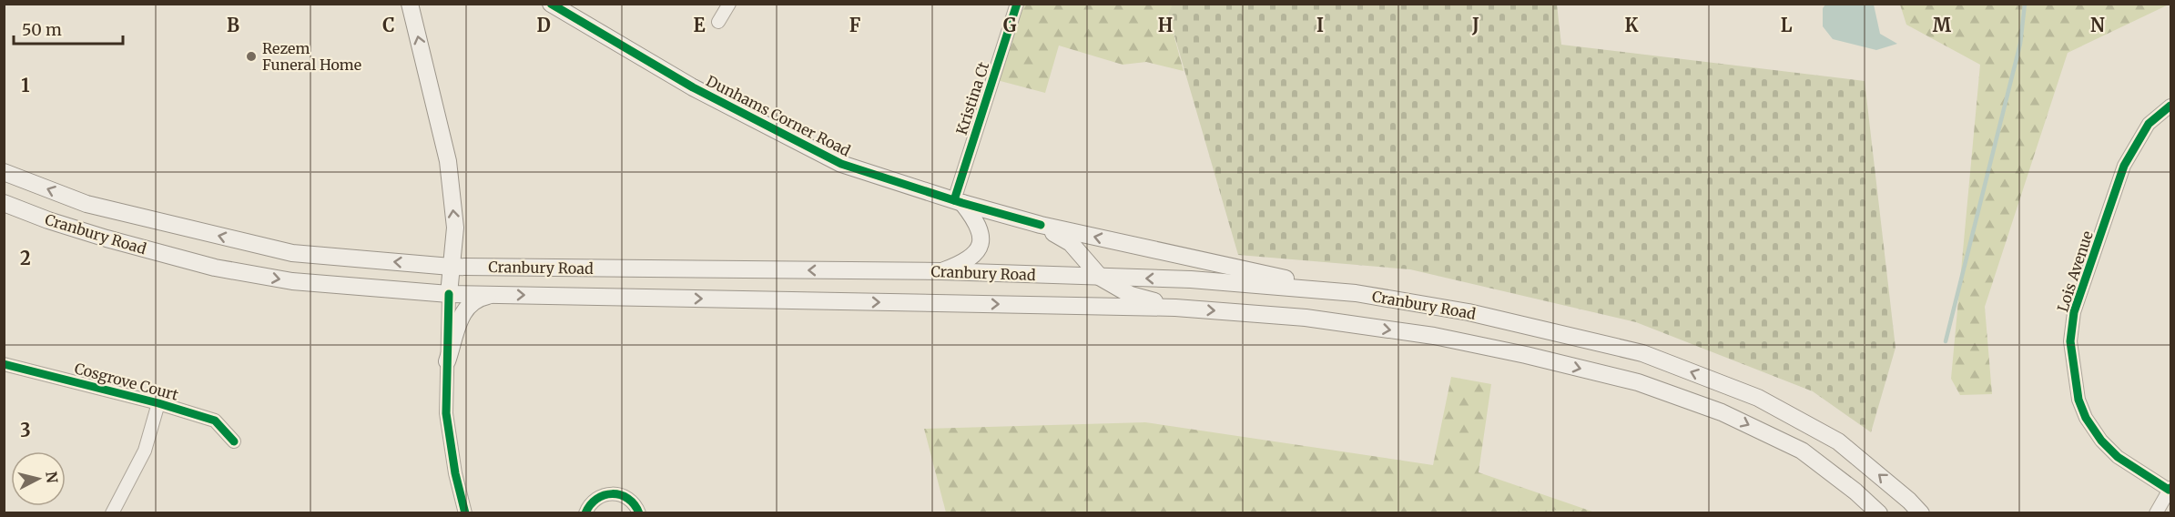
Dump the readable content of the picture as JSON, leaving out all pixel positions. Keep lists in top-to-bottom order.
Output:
{
  "streets": {
    "main road": ["Dunhams Corner Road", "Cranbury Road"],
    "street": ["Kristina Ct", "Lois Avenue", "Cosgrove Court"]
  },
  "crossings": [
    ["Kristina Ct", "Dunhams Corner Road"]
  ],
  "places": ["Rezem Funeral Home"],
  "scale_bar": "50 m",
  "north": "right",
  "grid": {
    "columns": [
      "B",
      "C",
      "D",
      "E",
      "F",
      "G",
      "H",
      "I",
      "J",
      "K",
      "L",
      "M",
      "N"
    ],
    "rows": ["1", "2", "3"]
  }
}
